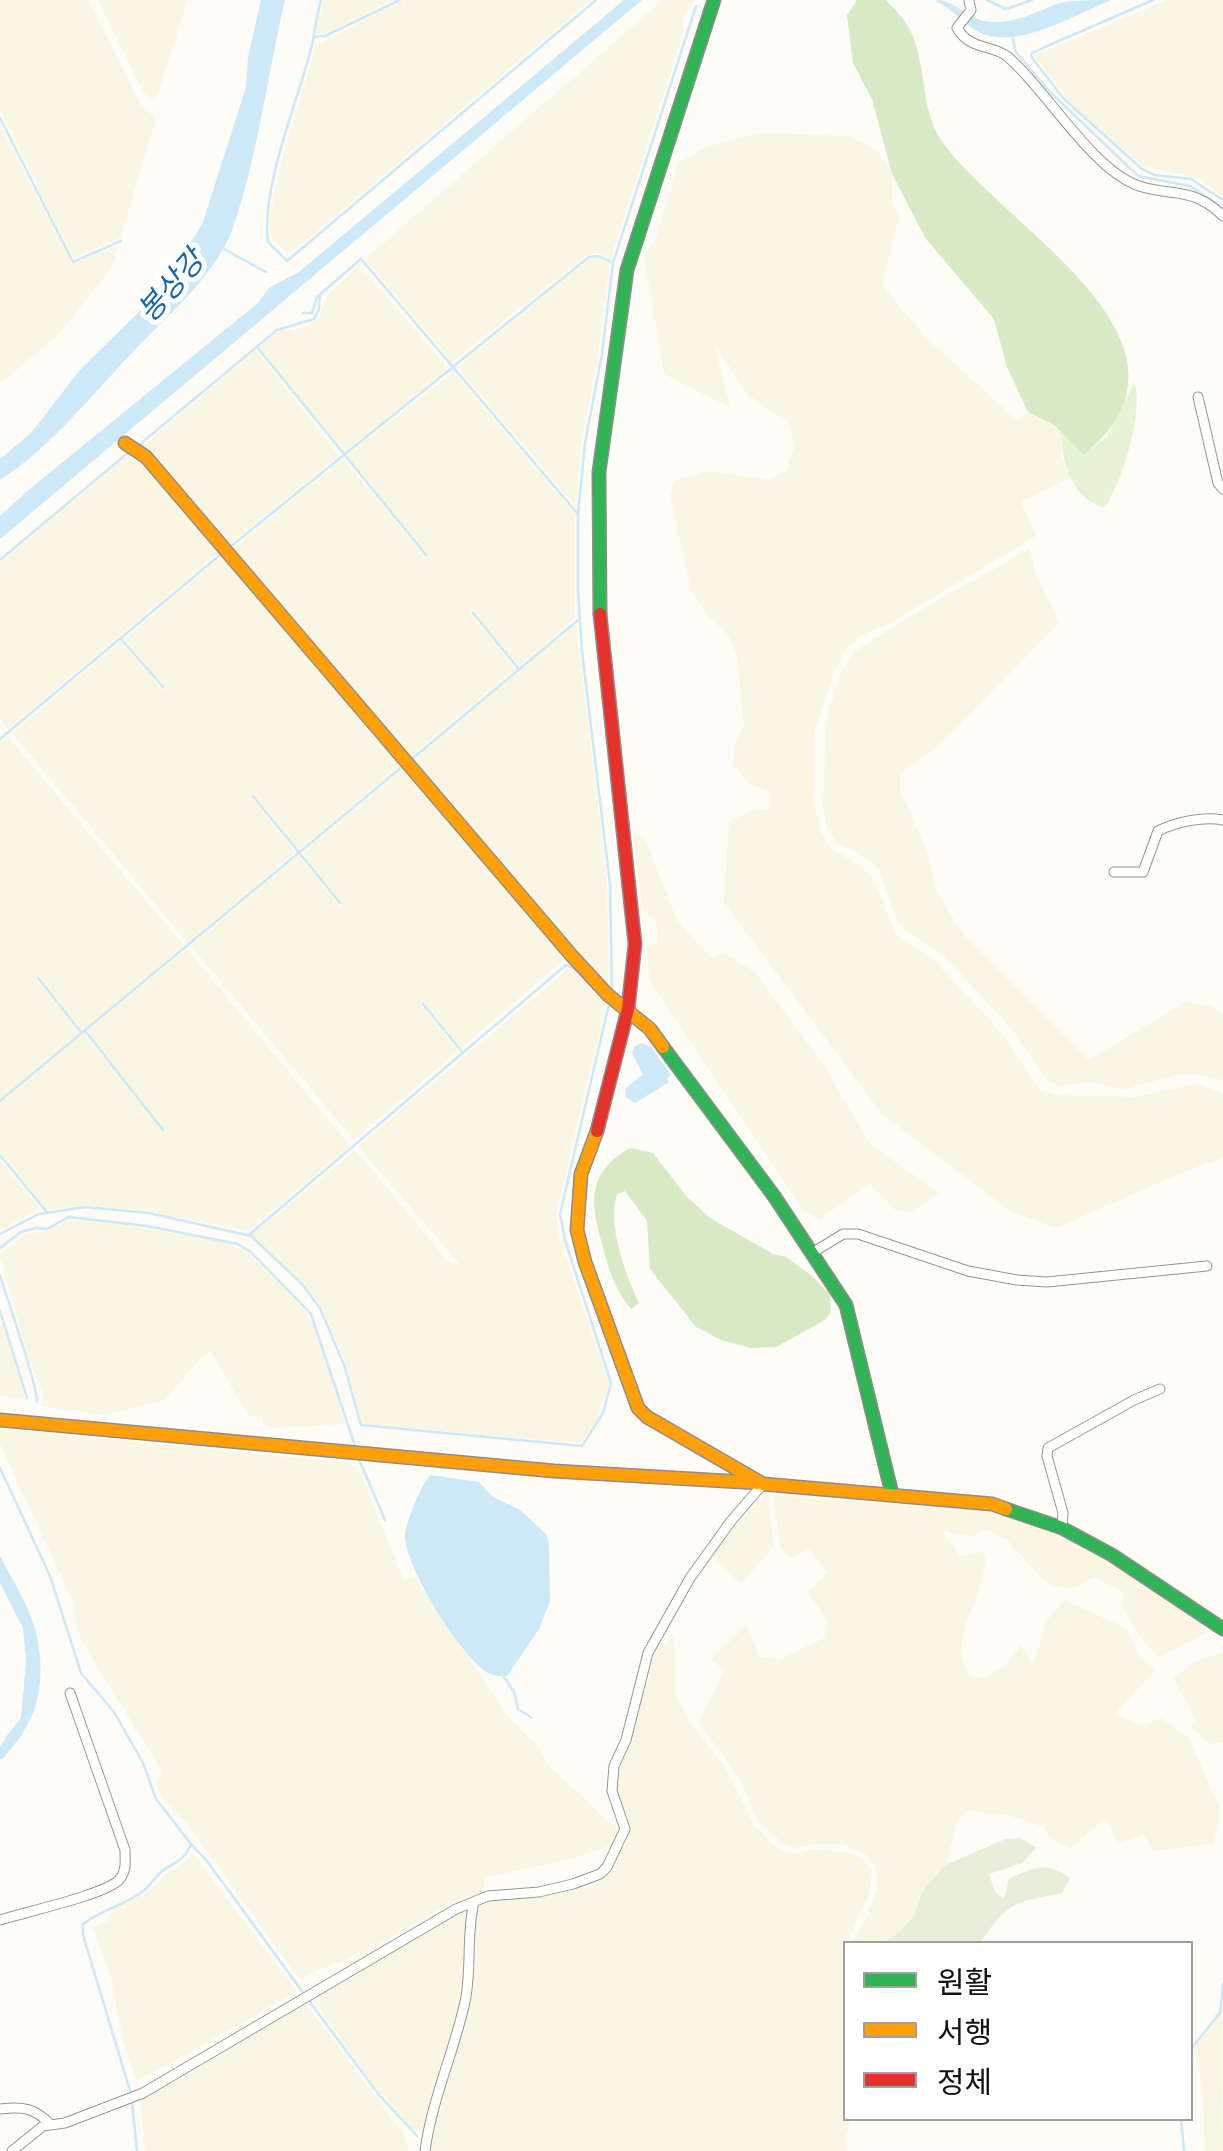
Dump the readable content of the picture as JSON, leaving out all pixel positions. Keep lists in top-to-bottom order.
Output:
{
  "water": ["봉상강"],
  "legend": ["원활", "서행", "정체"]
}
